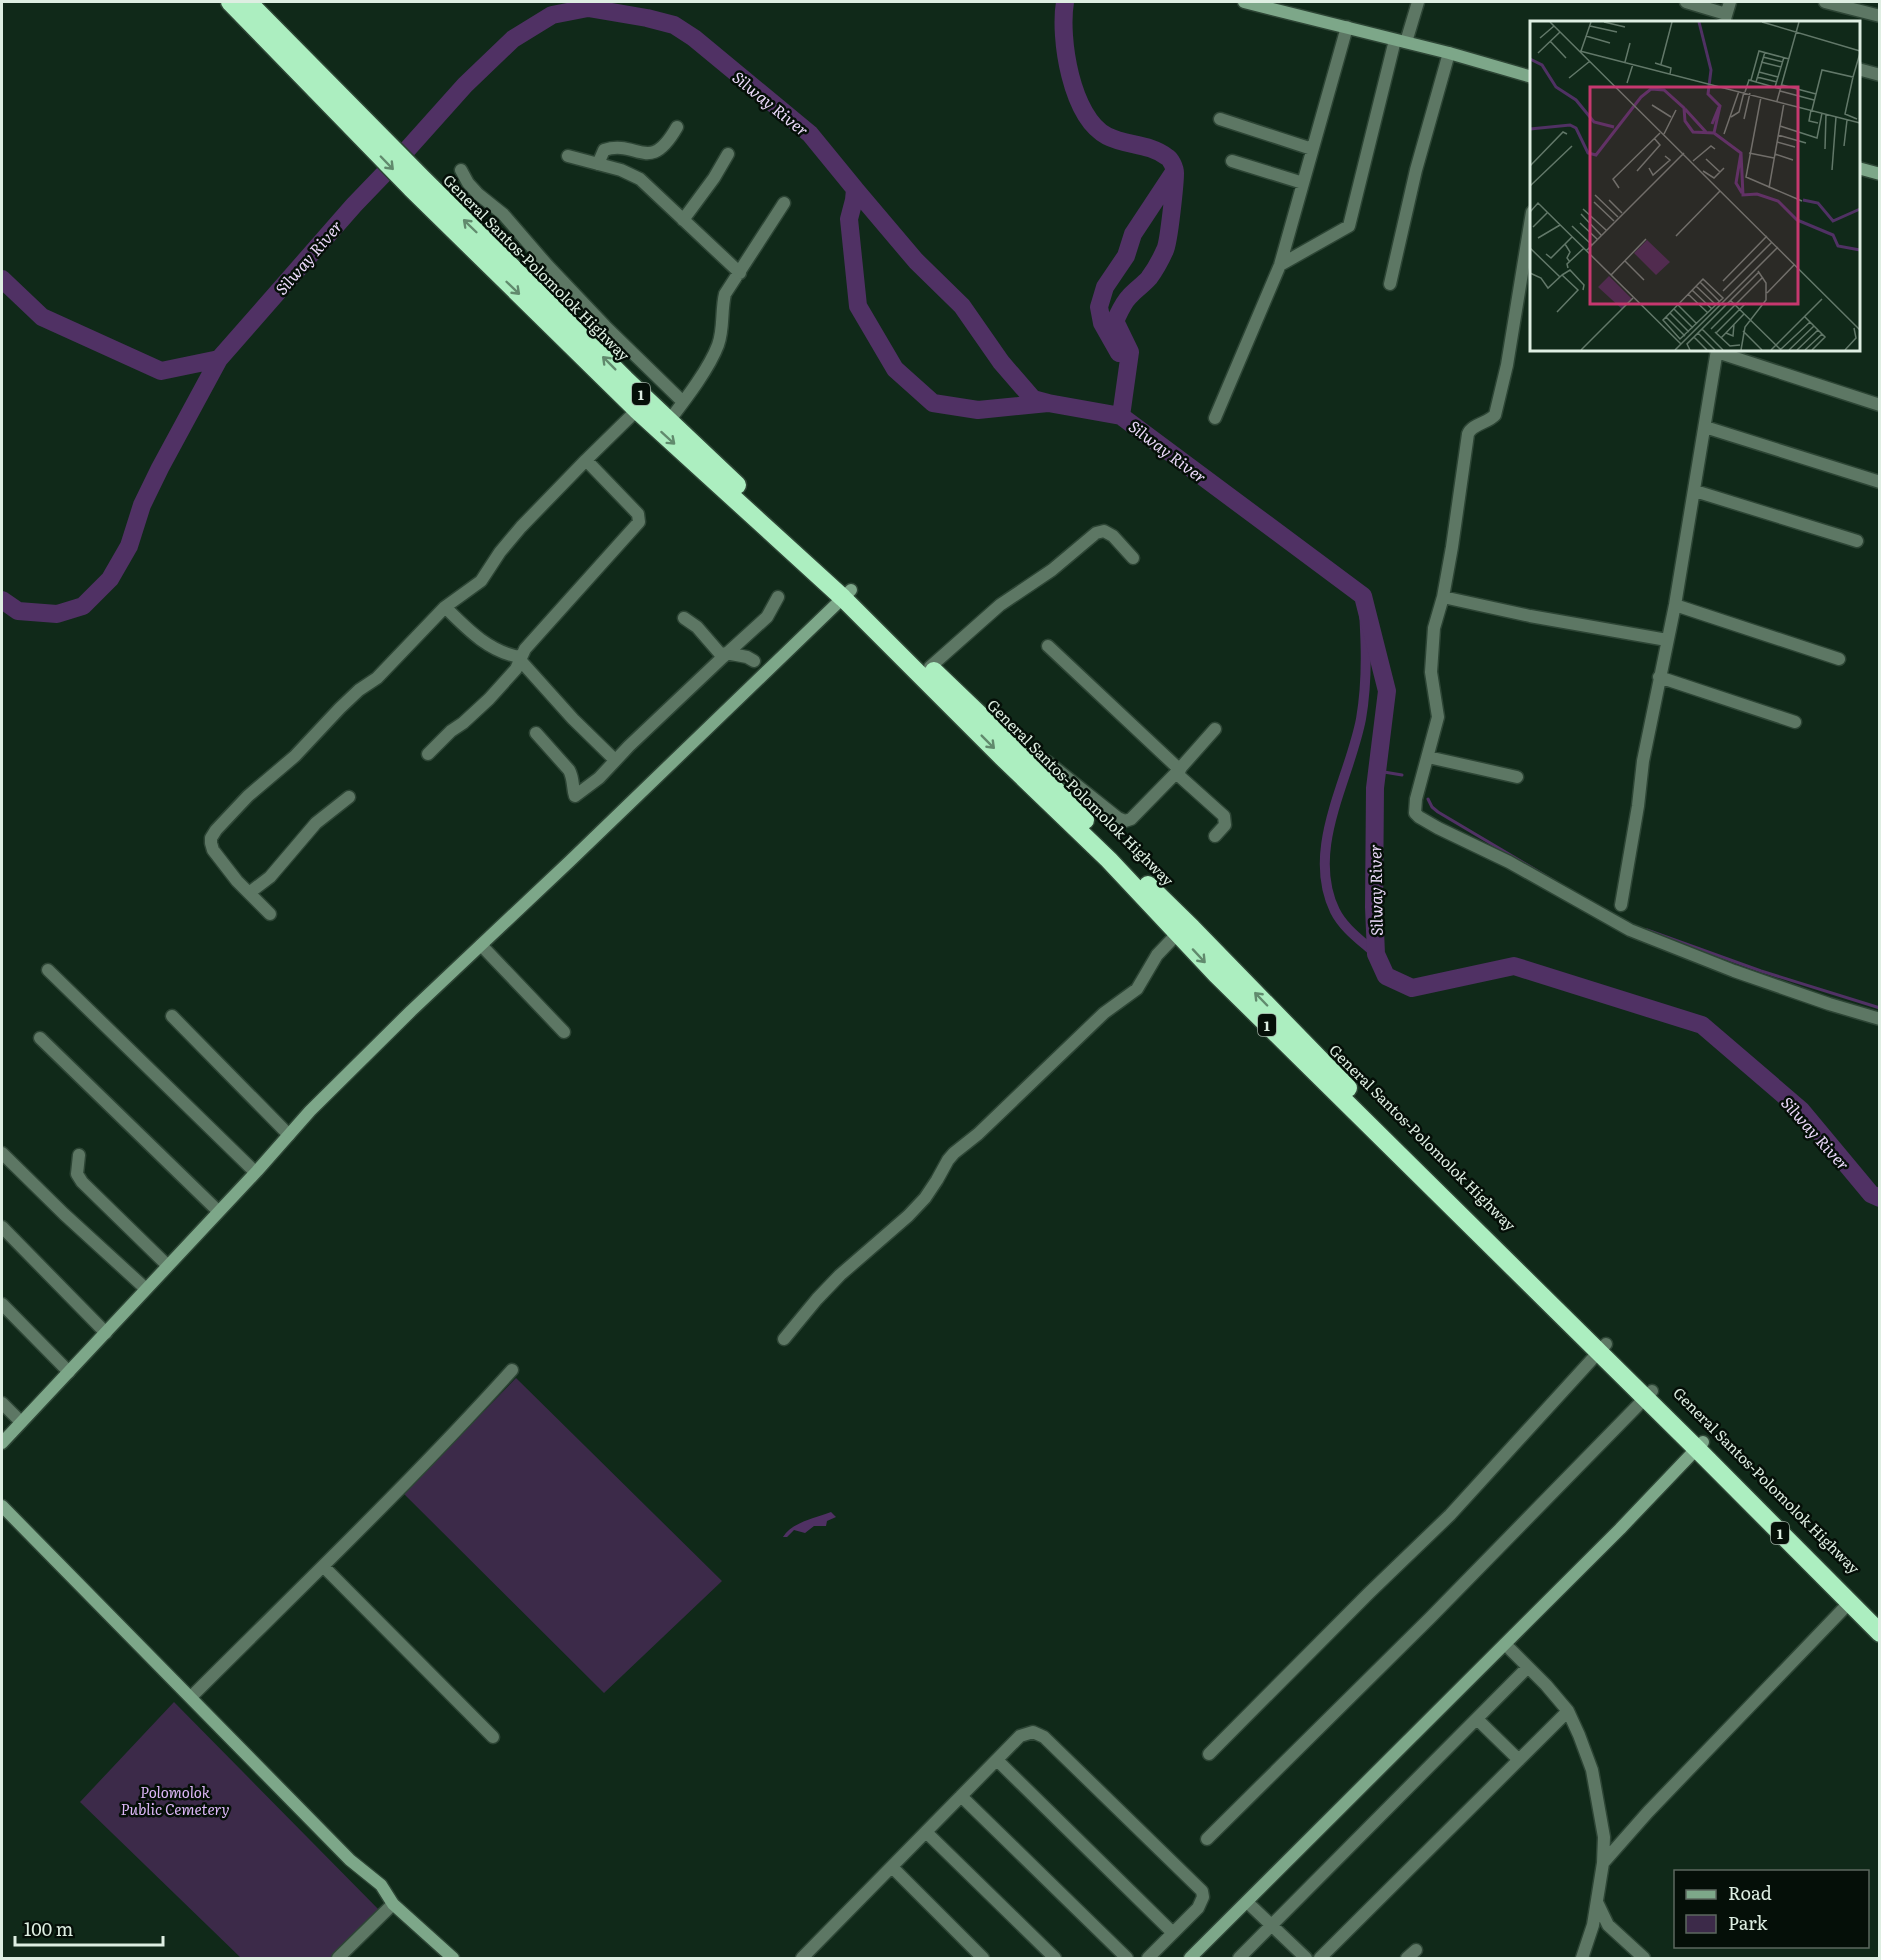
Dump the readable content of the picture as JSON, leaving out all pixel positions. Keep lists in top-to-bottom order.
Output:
{
  "streets": {
    "highway": ["General Santos-Polomolok Highway", "1"]
  },
  "crossings": [
    ["General Santos-Polomolok Highway", "1"]
  ],
  "water": ["Silway River"],
  "parks": ["Polomolok Public Cemetery"],
  "legend": ["Road", "Park"],
  "scale_bar": "100 m"
}
